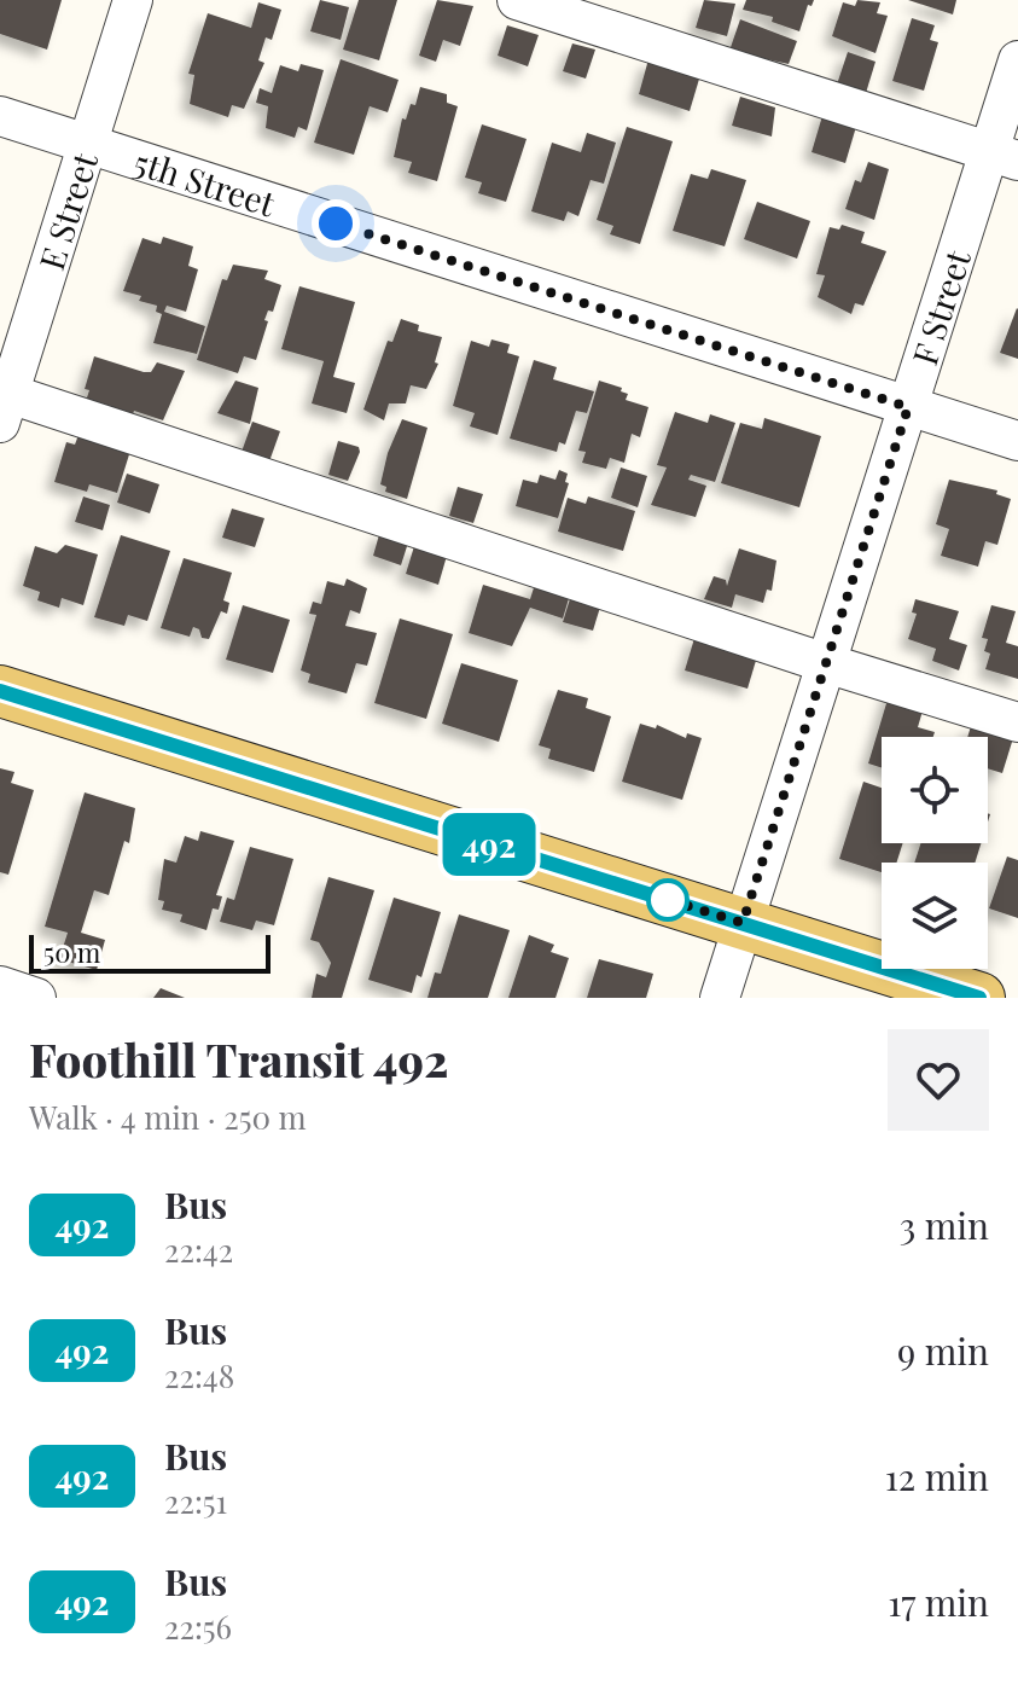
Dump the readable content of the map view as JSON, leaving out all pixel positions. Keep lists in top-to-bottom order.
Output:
{
  "streets": {
    "street": ["5th Street", "E Street", "F Street"]
  },
  "crossings": [
    ["5th Street", "E Street"],
    ["5th Street", "F Street"]
  ],
  "lines": ["bus line 492"],
  "scale_bar": "50 m",
  "page": {
    "on_map": "492",
    "scale": "50 m",
    "heading": ["Foothill Transit 492", "Walk · 4 min · 250 m"],
    "list": [
      {
        "mark": "492",
        "name": "Bus",
        "note": "22:42",
        "value": "3 min"
      },
      {
        "mark": "492",
        "name": "Bus",
        "note": "22:48",
        "value": "9 min"
      },
      {
        "mark": "492",
        "name": "Bus",
        "note": "22:51",
        "value": "12 min"
      },
      {
        "mark": "492",
        "name": "Bus",
        "note": "22:56",
        "value": "17 min"
      }
    ]
  }
}
